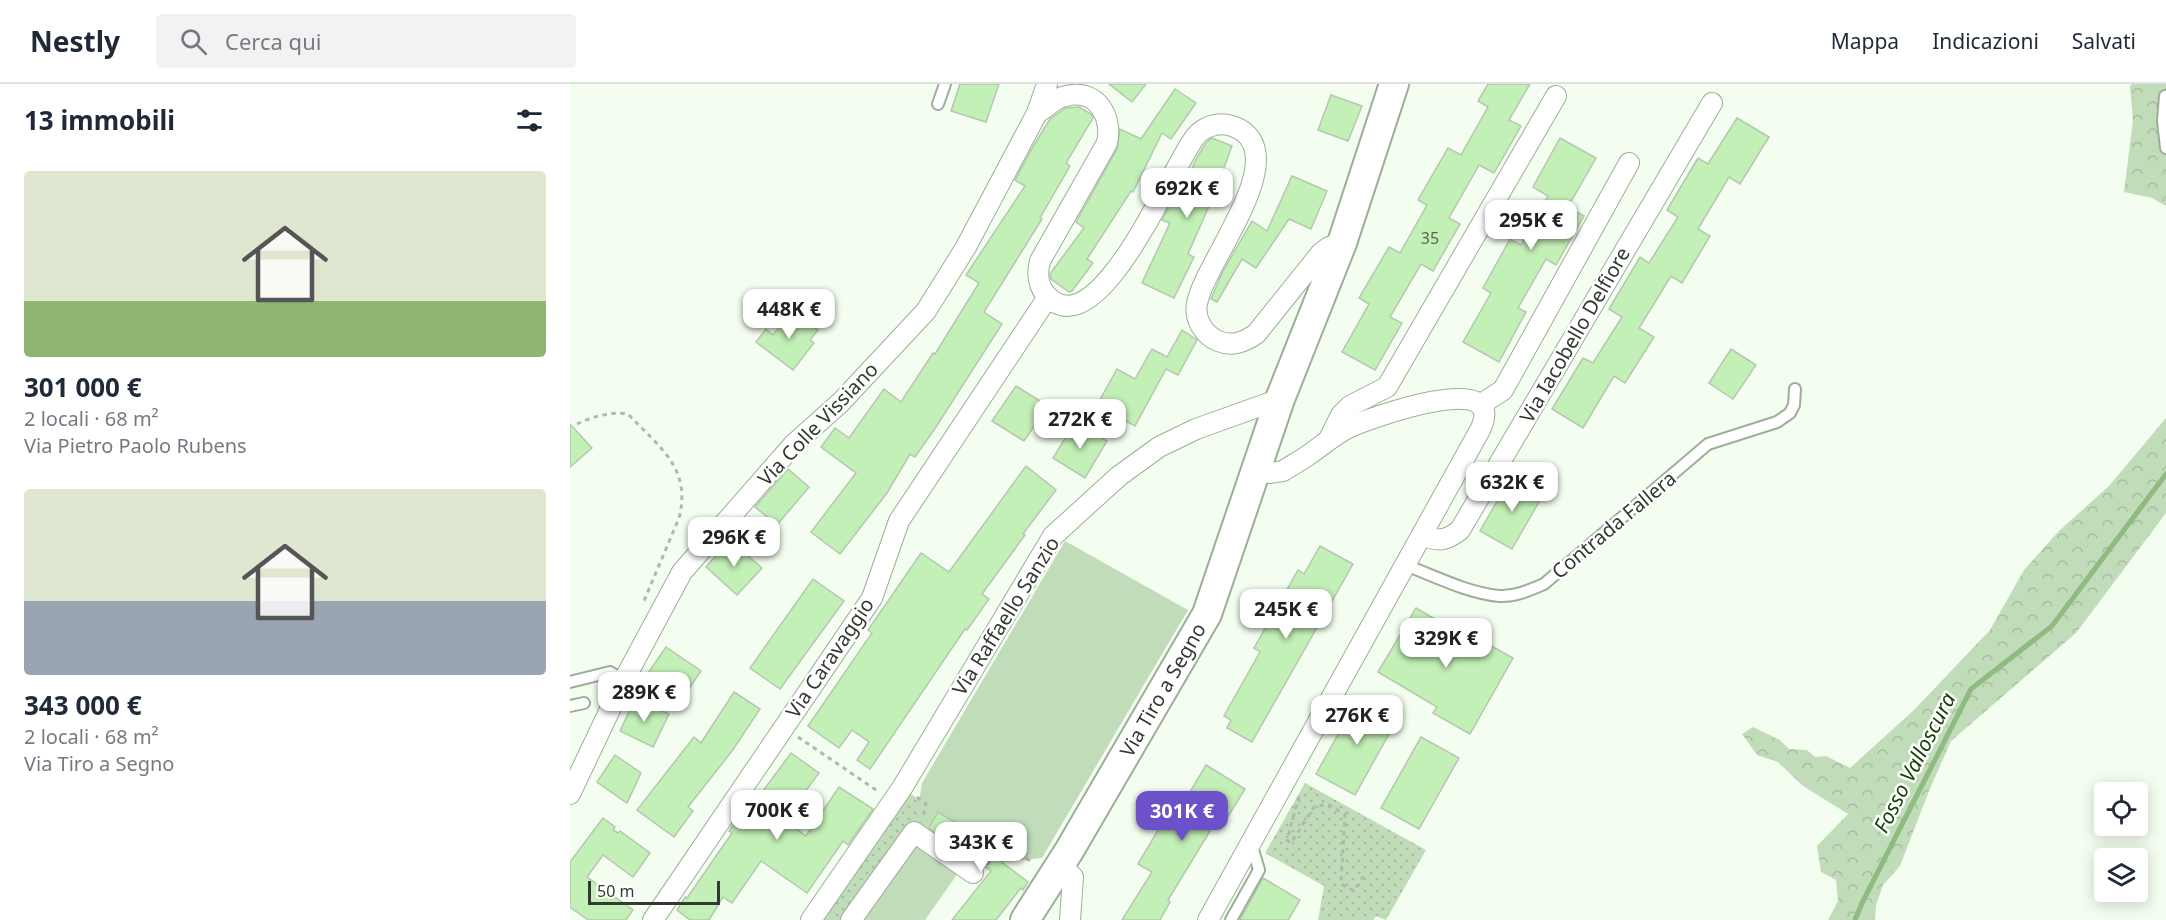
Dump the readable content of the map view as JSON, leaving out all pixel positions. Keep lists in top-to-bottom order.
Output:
{
  "streets": {
    "main road": ["Via Tiro a Segno"],
    "street": [
      "Via Iacobello Delfiore",
      "Via Colle Vissiano",
      "Via Raffaello Sanzio",
      "Via Caravaggio"
    ],
    "lane": ["Contrada Fallera"]
  },
  "crossings": [
    ["Via Raffaello Sanzio", "Via Tiro a Segno"]
  ],
  "water": ["Fosso Valloscura"],
  "house_numbers": ["35"],
  "scale_bar": "50 m",
  "page": {
    "header": "Nestly",
    "search": "Cerca qui",
    "nav": ["Mappa", "Indicazioni", "Salvati"],
    "heading": "13 immobili",
    "list": [
      {
        "name": "301 000 €",
        "note": "2 locali · 68 m² · Via Pietro Paolo Rubens"
      },
      {
        "name": "343 000 €",
        "note": "2 locali · 68 m² · Via Tiro a Segno"
      }
    ],
    "price": [
      "692K €",
      "295K €",
      "448K €",
      "272K €",
      "632K €",
      "296K €",
      "245K €",
      "329K €",
      "289K €",
      "276K €",
      "700K €",
      "301K €",
      "343K €"
    ],
    "scale": "50 m"
  }
}
